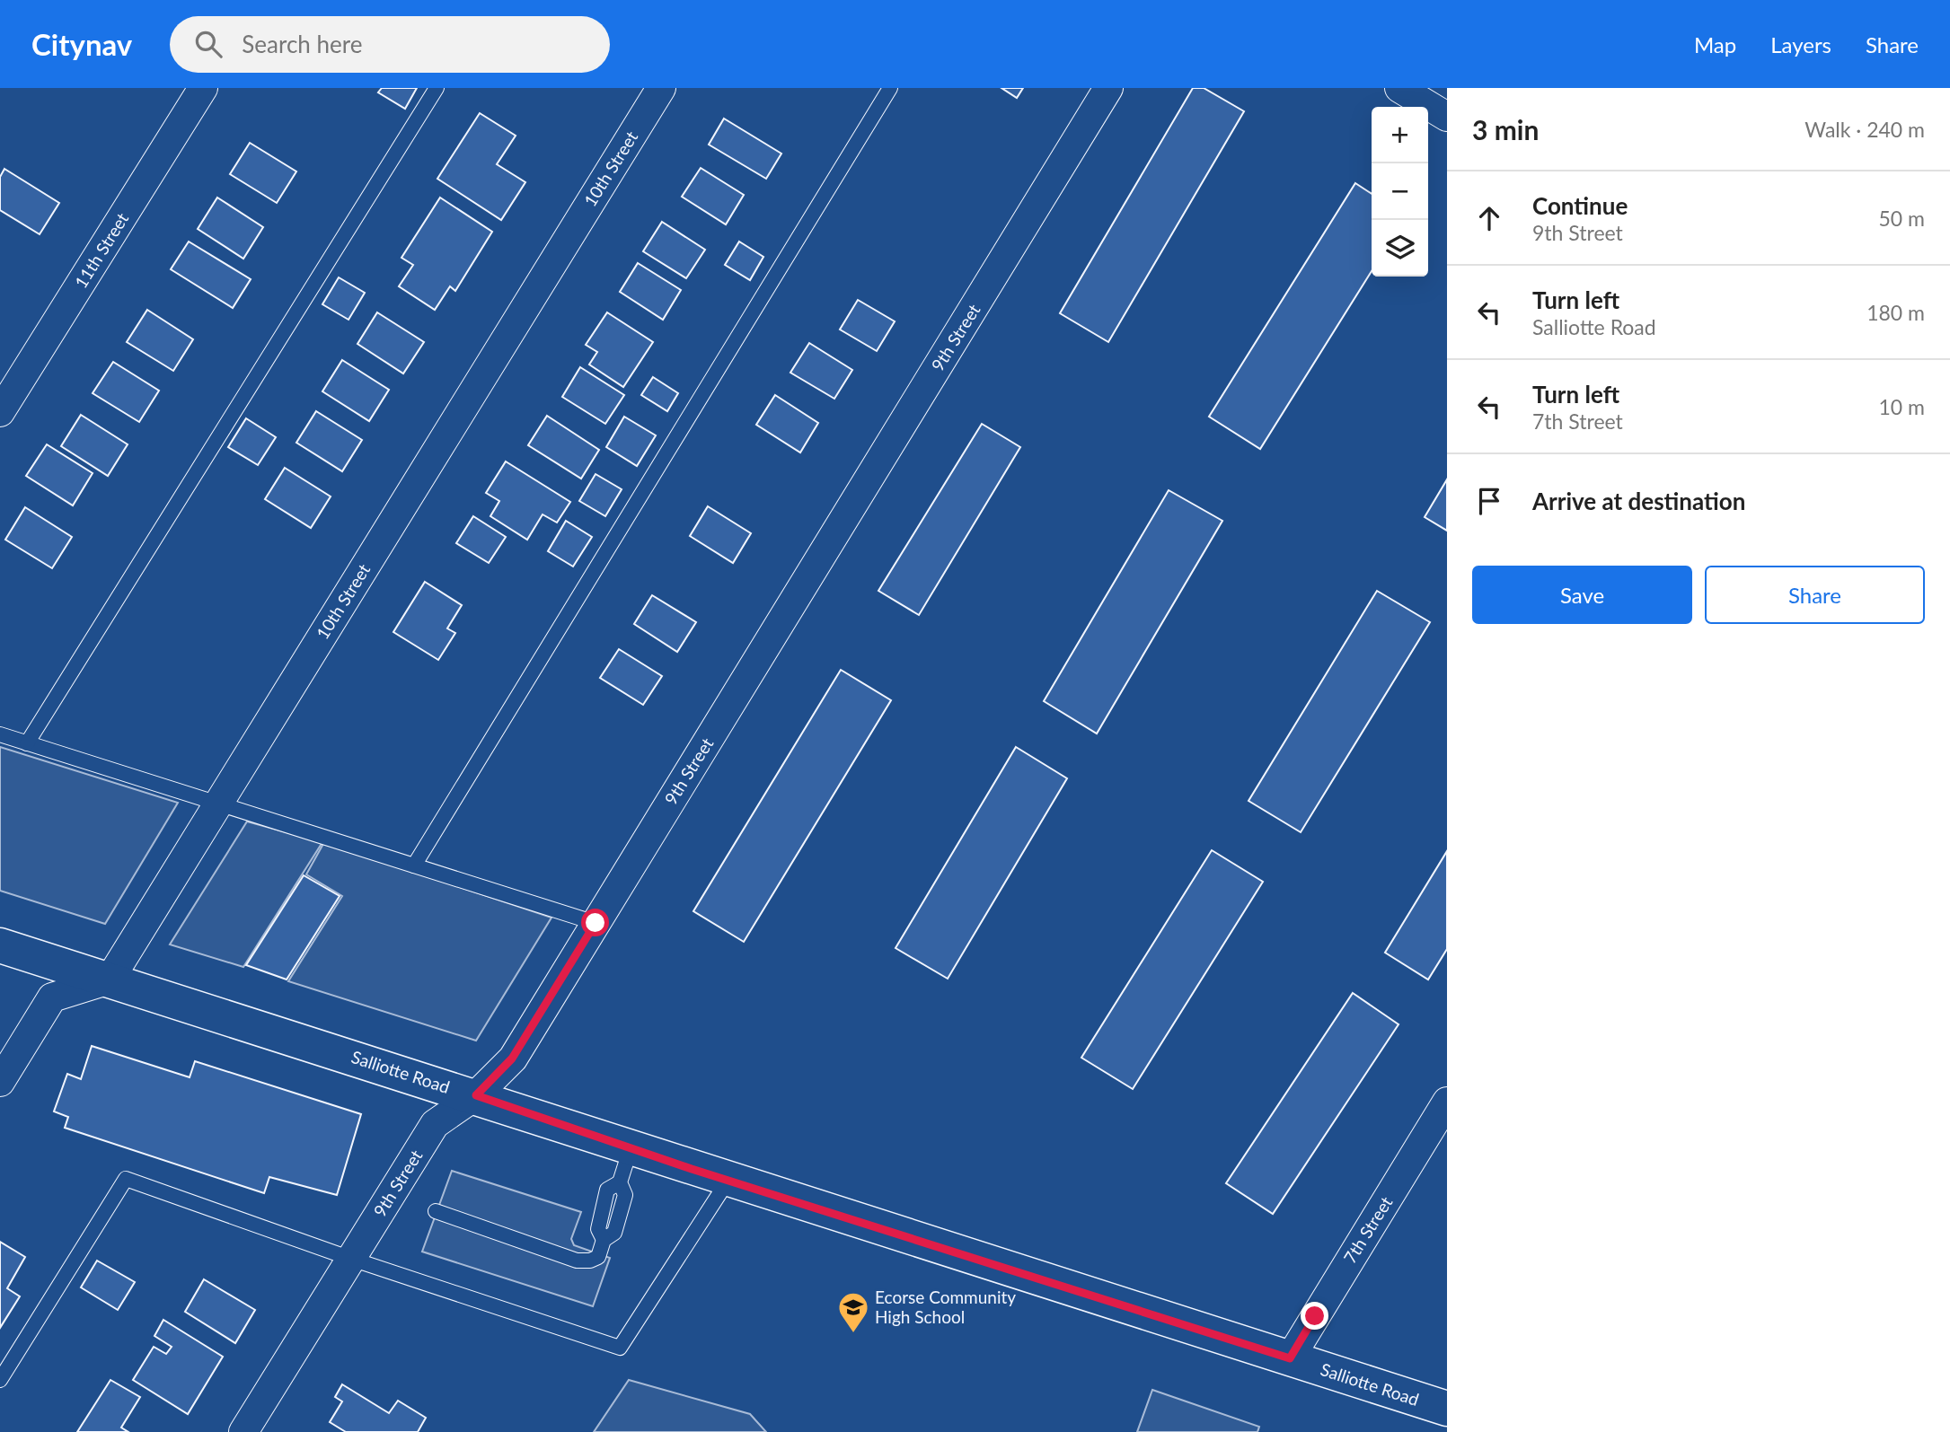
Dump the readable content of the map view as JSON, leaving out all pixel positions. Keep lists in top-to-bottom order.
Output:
{
  "streets": {
    "street": [
      "10th Street",
      "11th Street",
      "9th Street",
      "Salliotte Road",
      "7th Street"
    ]
  },
  "crossings": [
    ["10th Street", "Salliotte Road"],
    ["9th Street", "Salliotte Road"],
    ["Salliotte Road", "7th Street"]
  ],
  "places": {
    "school or university": ["Ecorse Community High School"]
  },
  "page": {
    "header": "Citynav",
    "search": "Search here",
    "nav": ["Map", "Layers", "Share"],
    "heading": ["3 min", "Walk · 240 m"],
    "map_buttons": ["+", "−"],
    "list": [
      ["Continue", "9th Street", "50 m"],
      ["Turn left", "Salliotte Road", "180 m"],
      ["Turn left", "7th Street", "10 m"],
      "Arrive at destination"
    ],
    "buttons": ["Save", "Share"]
  }
}
